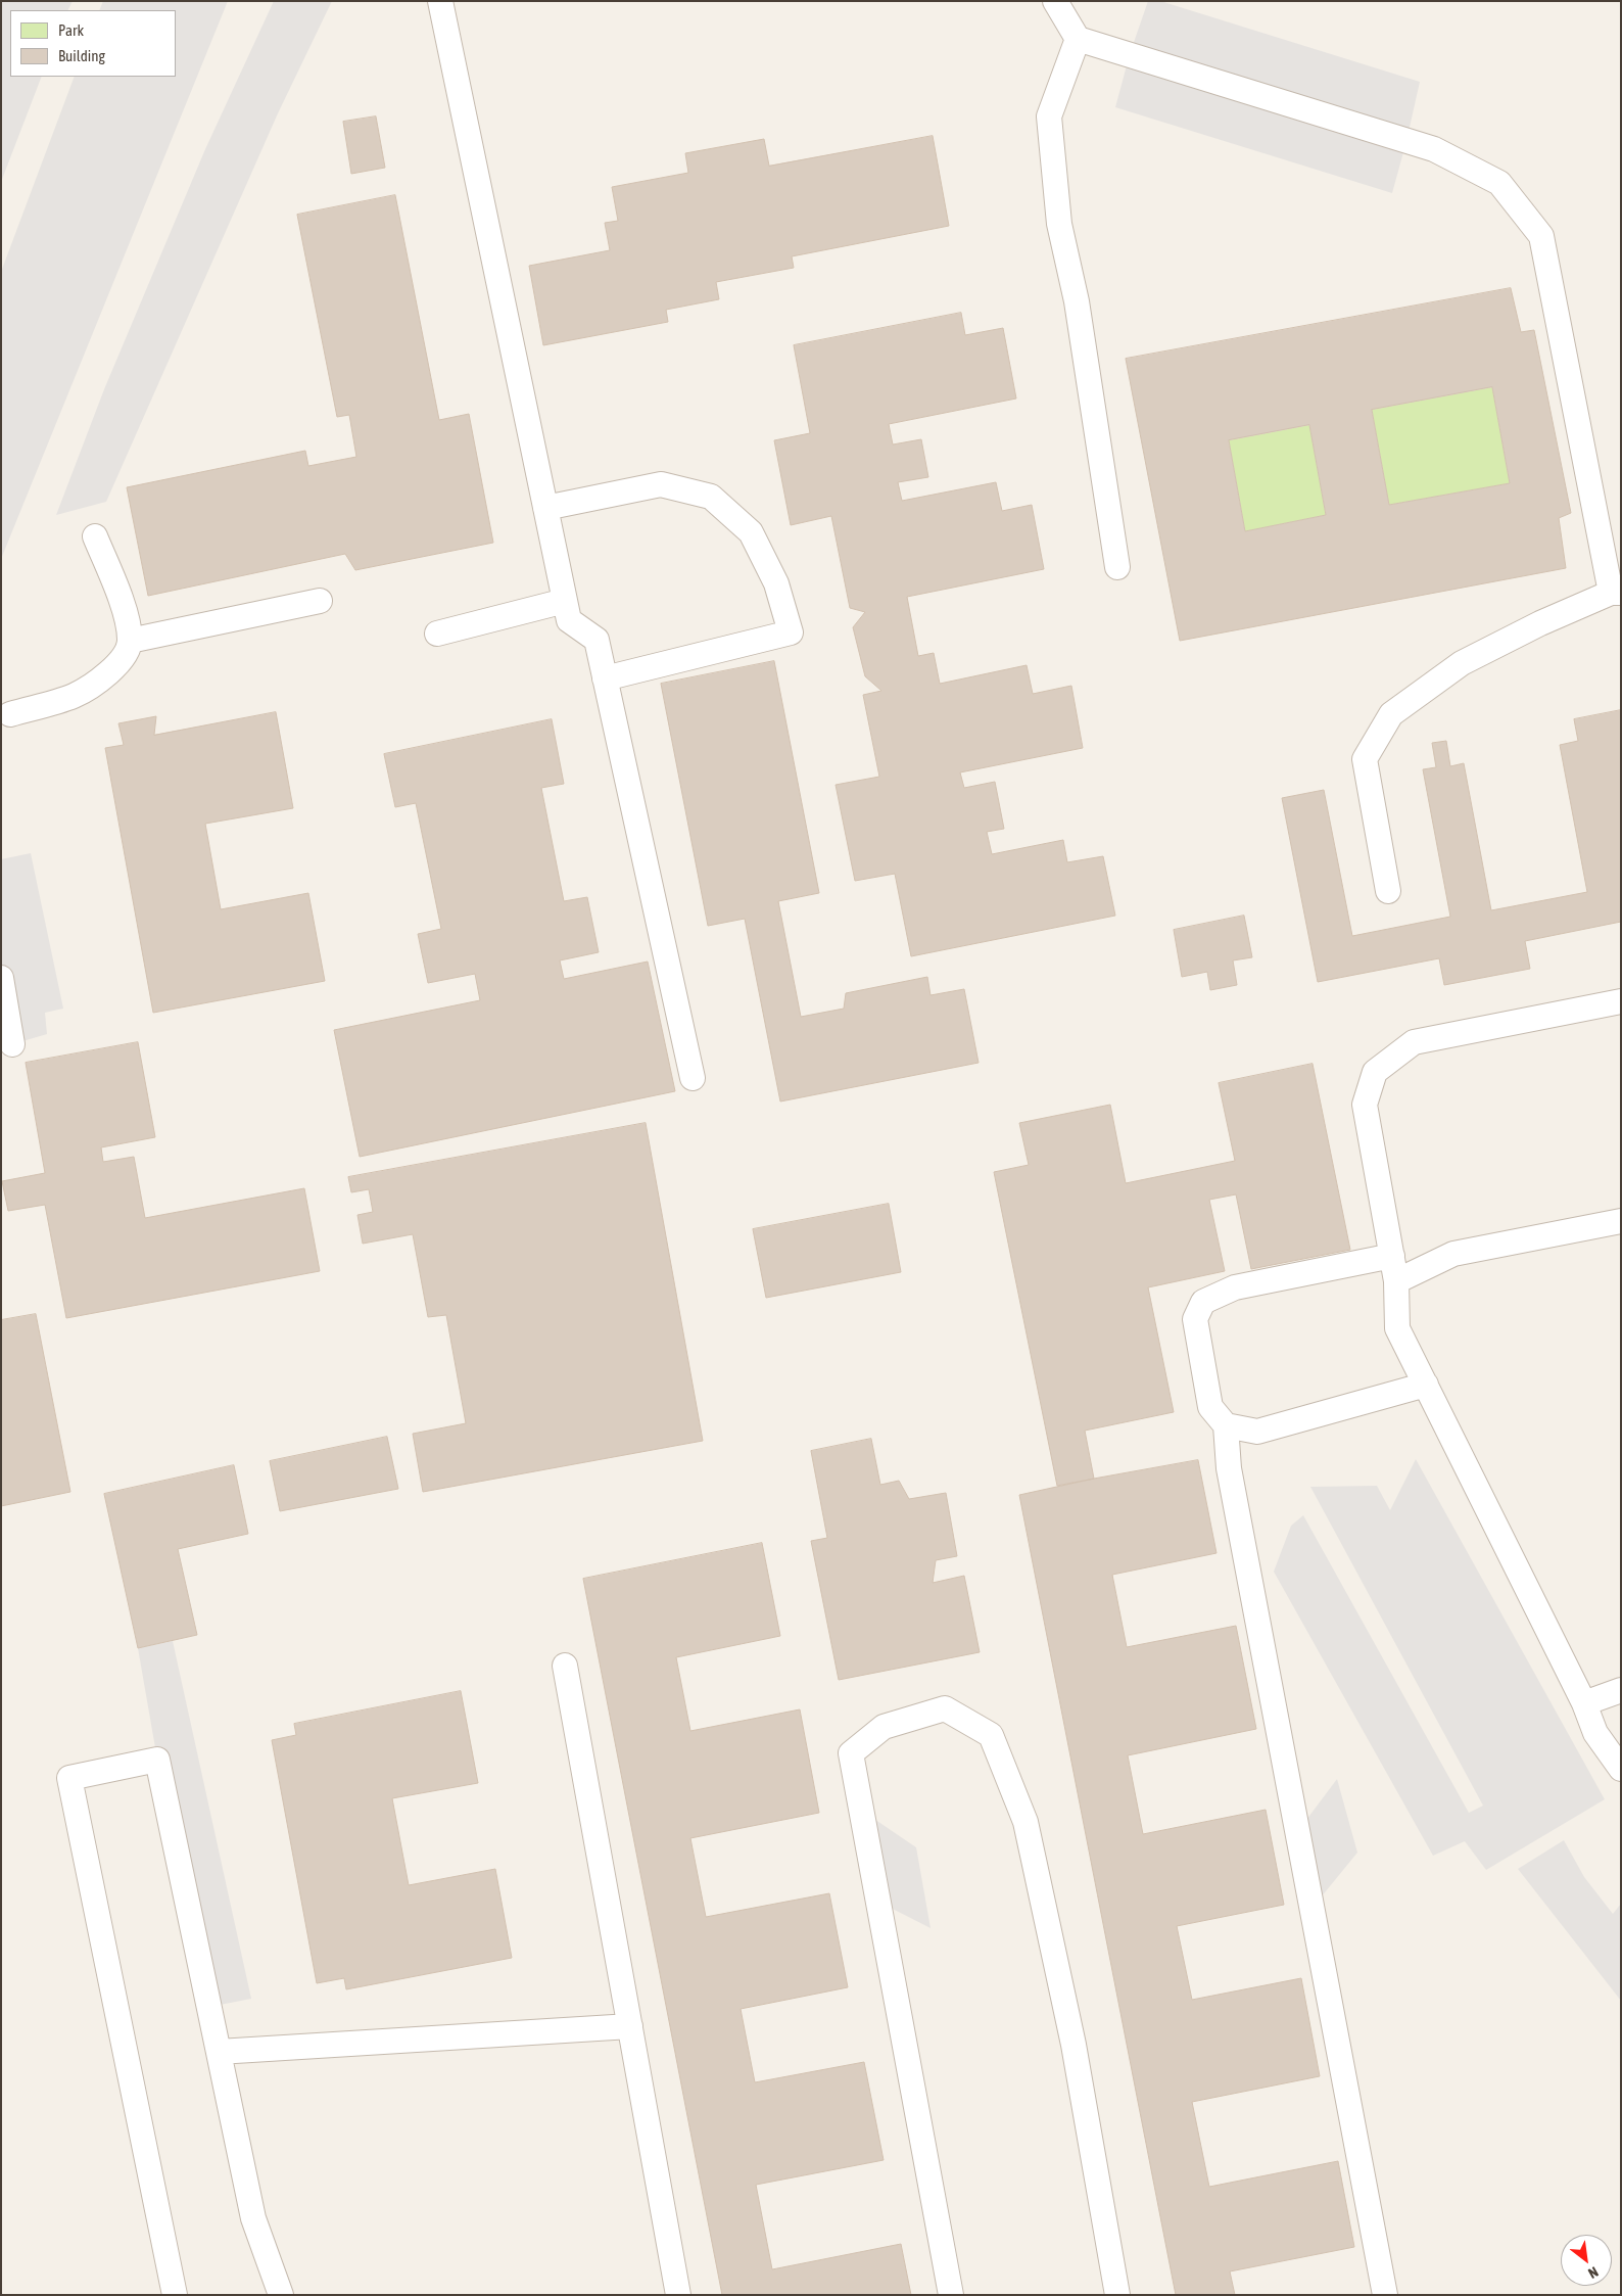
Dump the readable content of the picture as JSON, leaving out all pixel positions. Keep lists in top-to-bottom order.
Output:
{
  "legend": ["Park", "Building"],
  "north": "bottom right"
}
